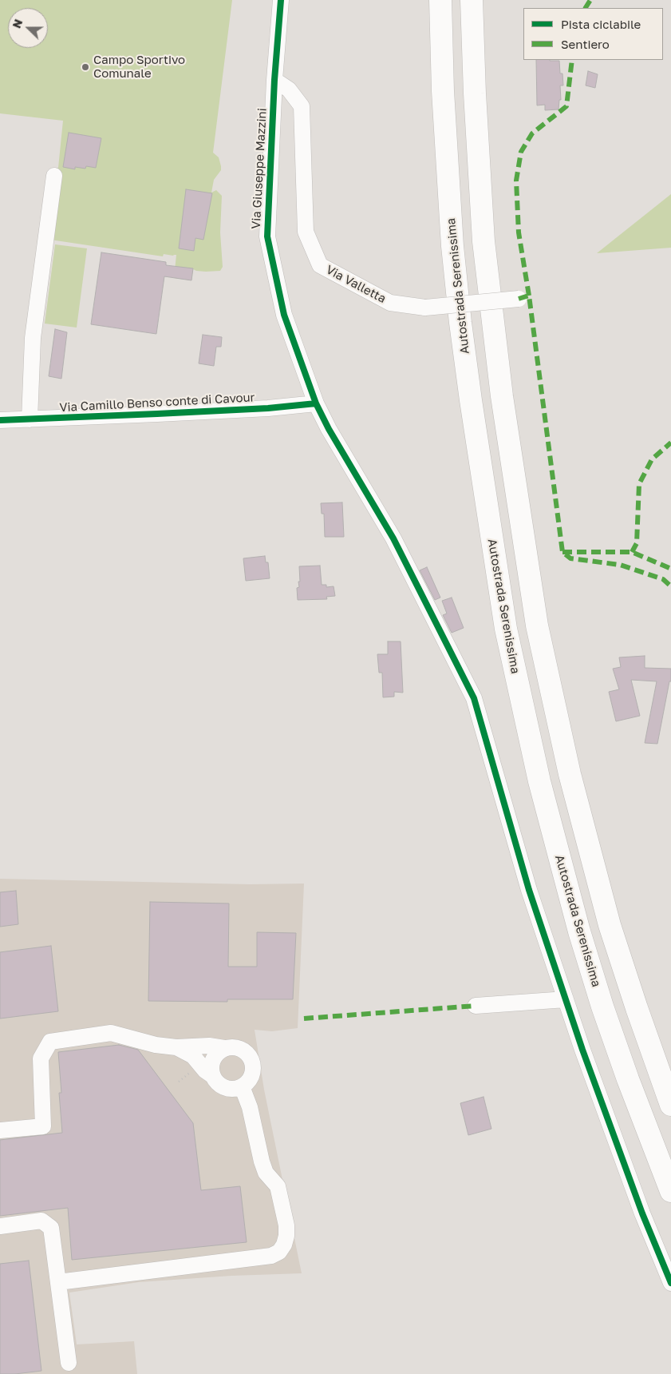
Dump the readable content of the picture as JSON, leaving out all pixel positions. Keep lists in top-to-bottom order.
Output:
{
  "streets": {
    "highway": ["Autostrada Serenissima"],
    "street": ["Via Giuseppe Mazzini", "Via Valletta", "Via Camillo Benso conte di Cavour"]
  },
  "crossings": [
    ["Via Giuseppe Mazzini", "Via Valletta"],
    ["Via Giuseppe Mazzini", "Via Camillo Benso conte di Cavour"]
  ],
  "places": ["Campo Sportivo Comunale"],
  "legend": ["Pista ciclabile", "Sentiero"],
  "north": "left"
}
